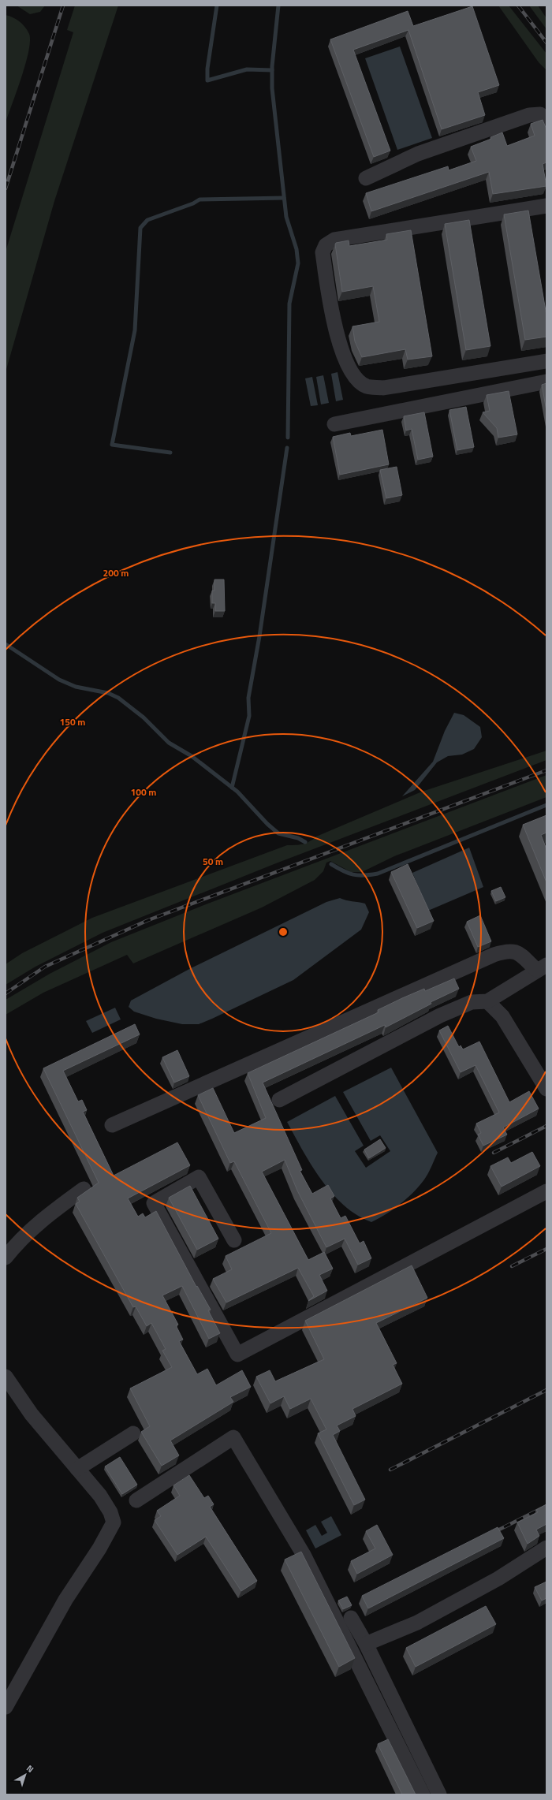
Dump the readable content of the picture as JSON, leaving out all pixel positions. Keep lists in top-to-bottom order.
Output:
{
  "north": "top right",
  "rings": [
    "200 m",
    "150 m",
    "100 m",
    "50 m"
  ]
}
